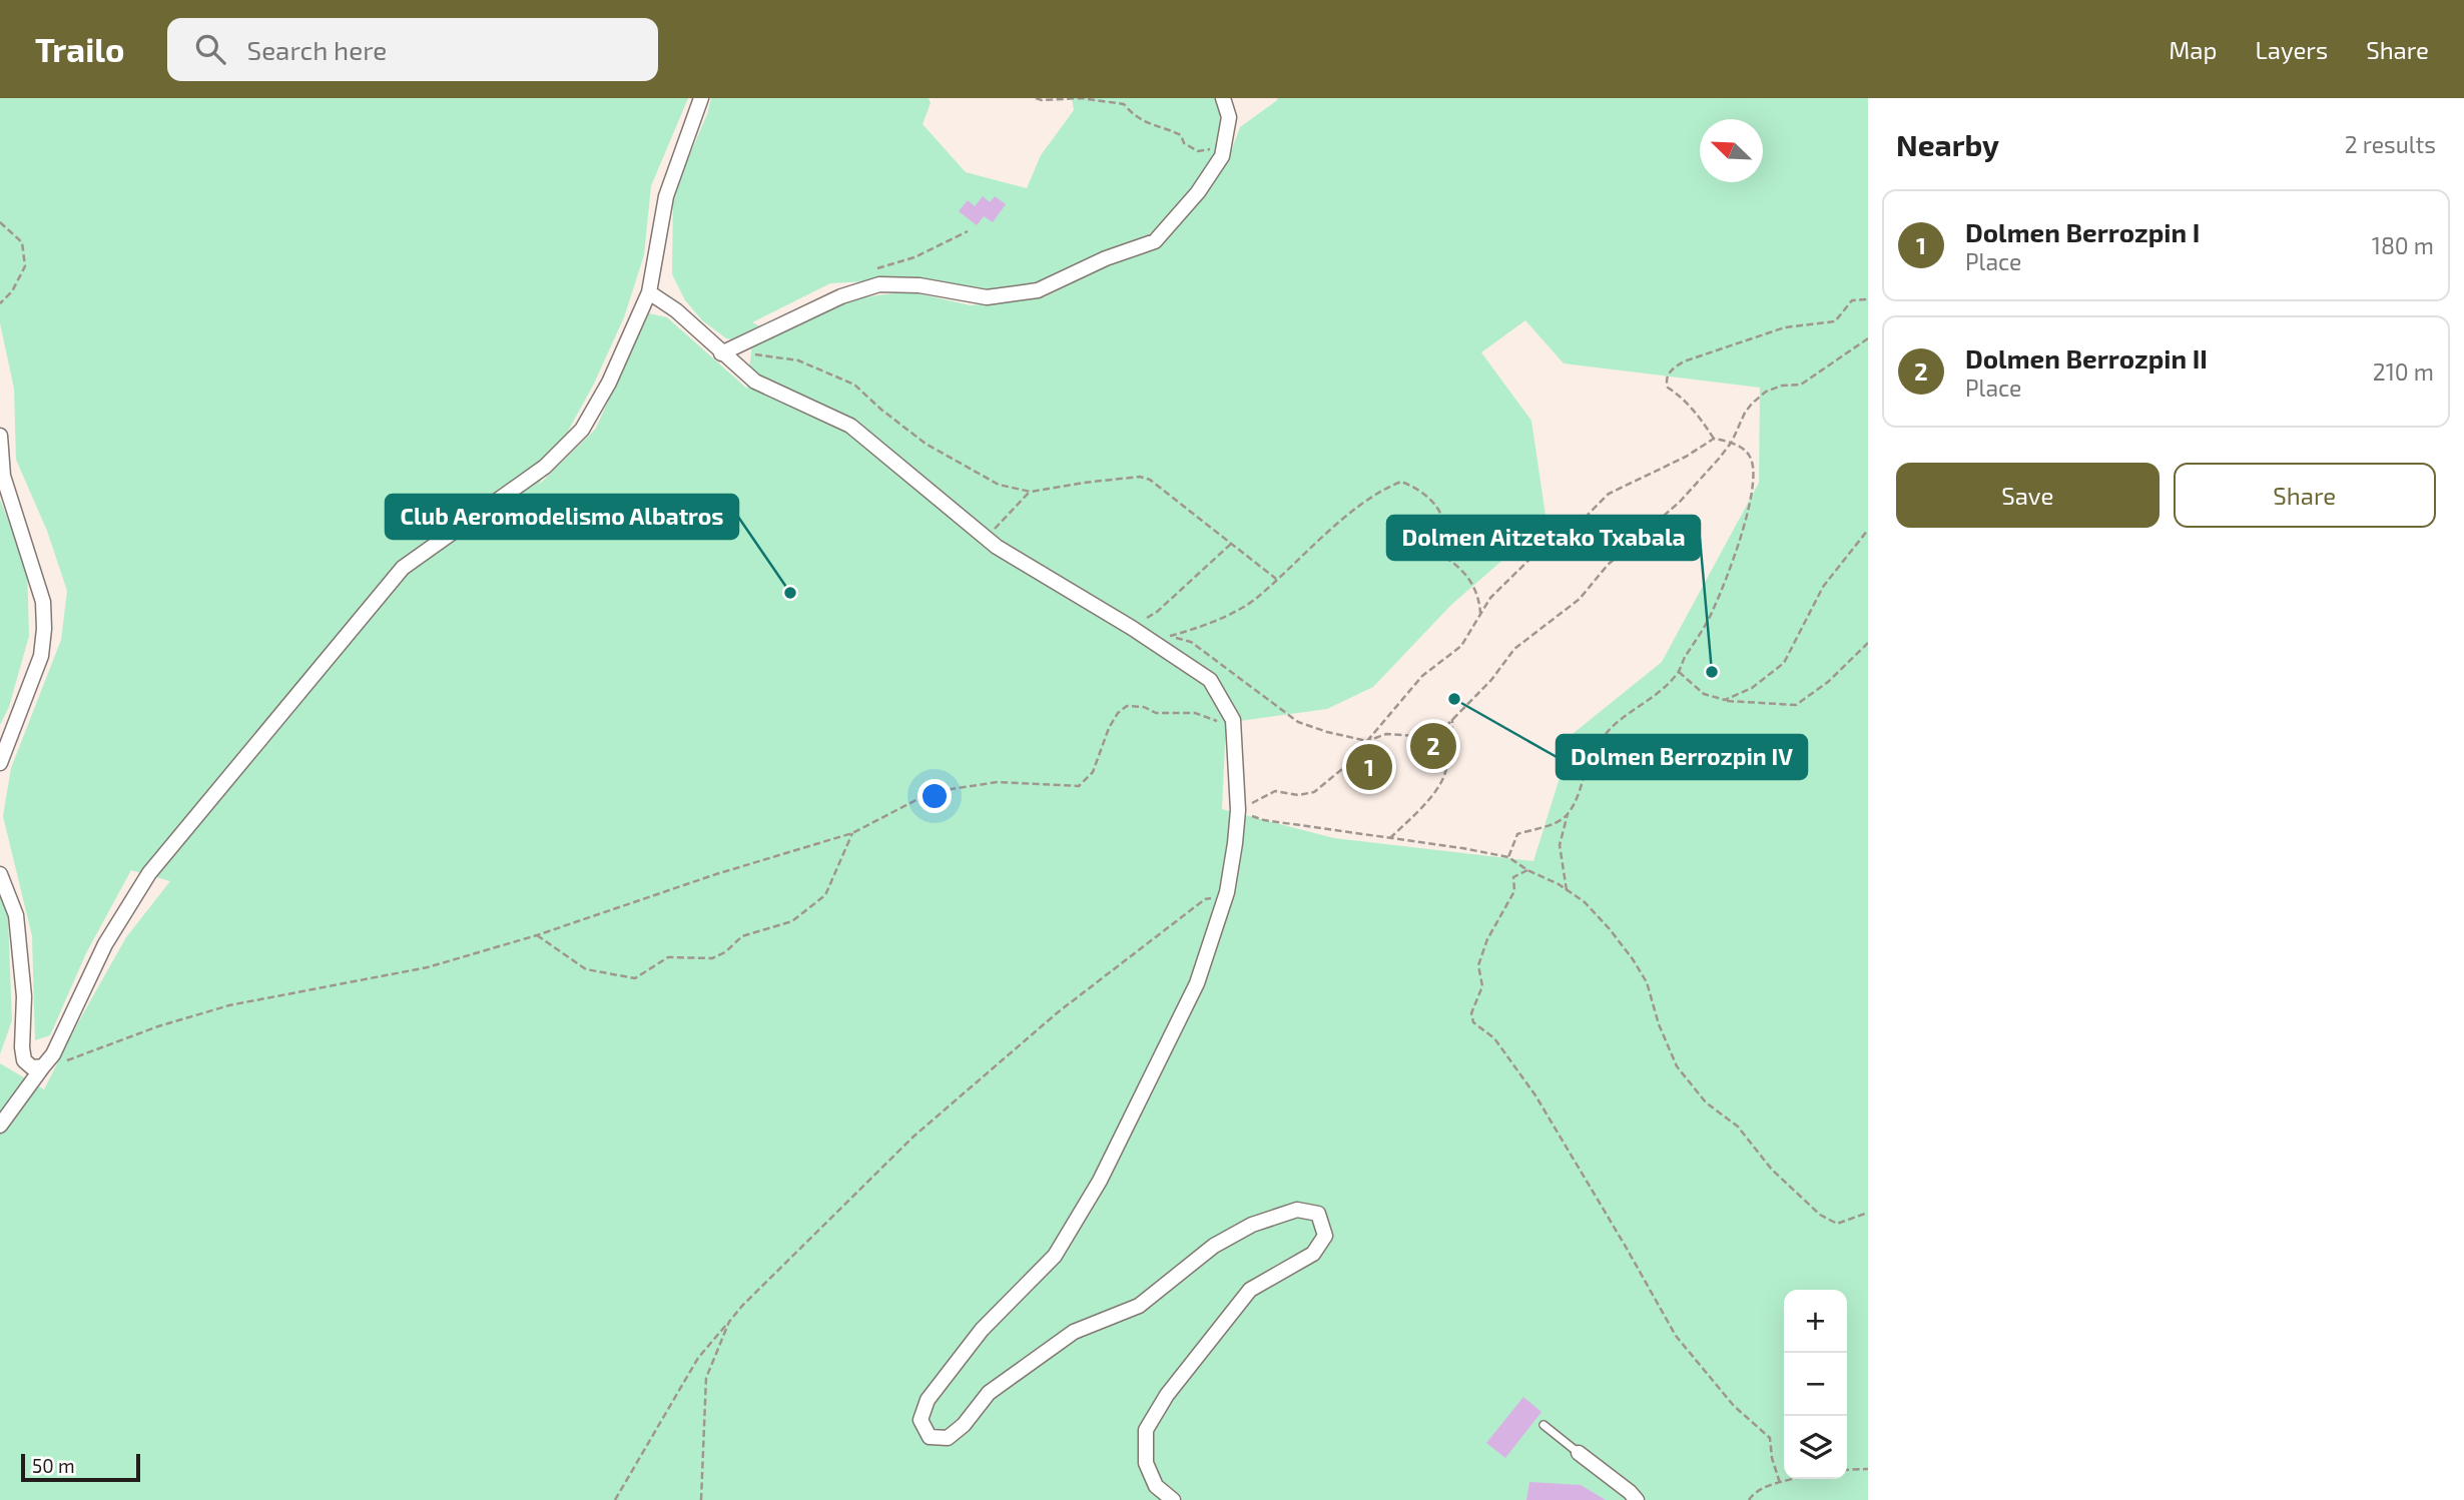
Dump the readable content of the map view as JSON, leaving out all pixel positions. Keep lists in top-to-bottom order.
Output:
{
  "places": ["Club Aeromodelismo Albatros", "Dolmen Aitzetako Txabala", "Dolmen Berrozpin IV"],
  "scale_bar": "50 m",
  "north": "top left",
  "page": {
    "header": "Trailo",
    "search": "Search here",
    "nav": ["Map", "Layers", "Share"],
    "heading": ["Nearby", "2 results"],
    "list": [
      {
        "mark": "1",
        "name": "Dolmen Berrozpin I",
        "note": "Place",
        "value": "180 m"
      },
      {
        "mark": "2",
        "name": "Dolmen Berrozpin II",
        "note": "Place",
        "value": "210 m"
      }
    ],
    "buttons": ["Save", "Share"],
    "pins": ["2", "1"],
    "map_buttons": ["+", "−"],
    "scale": "50 m"
  }
}
